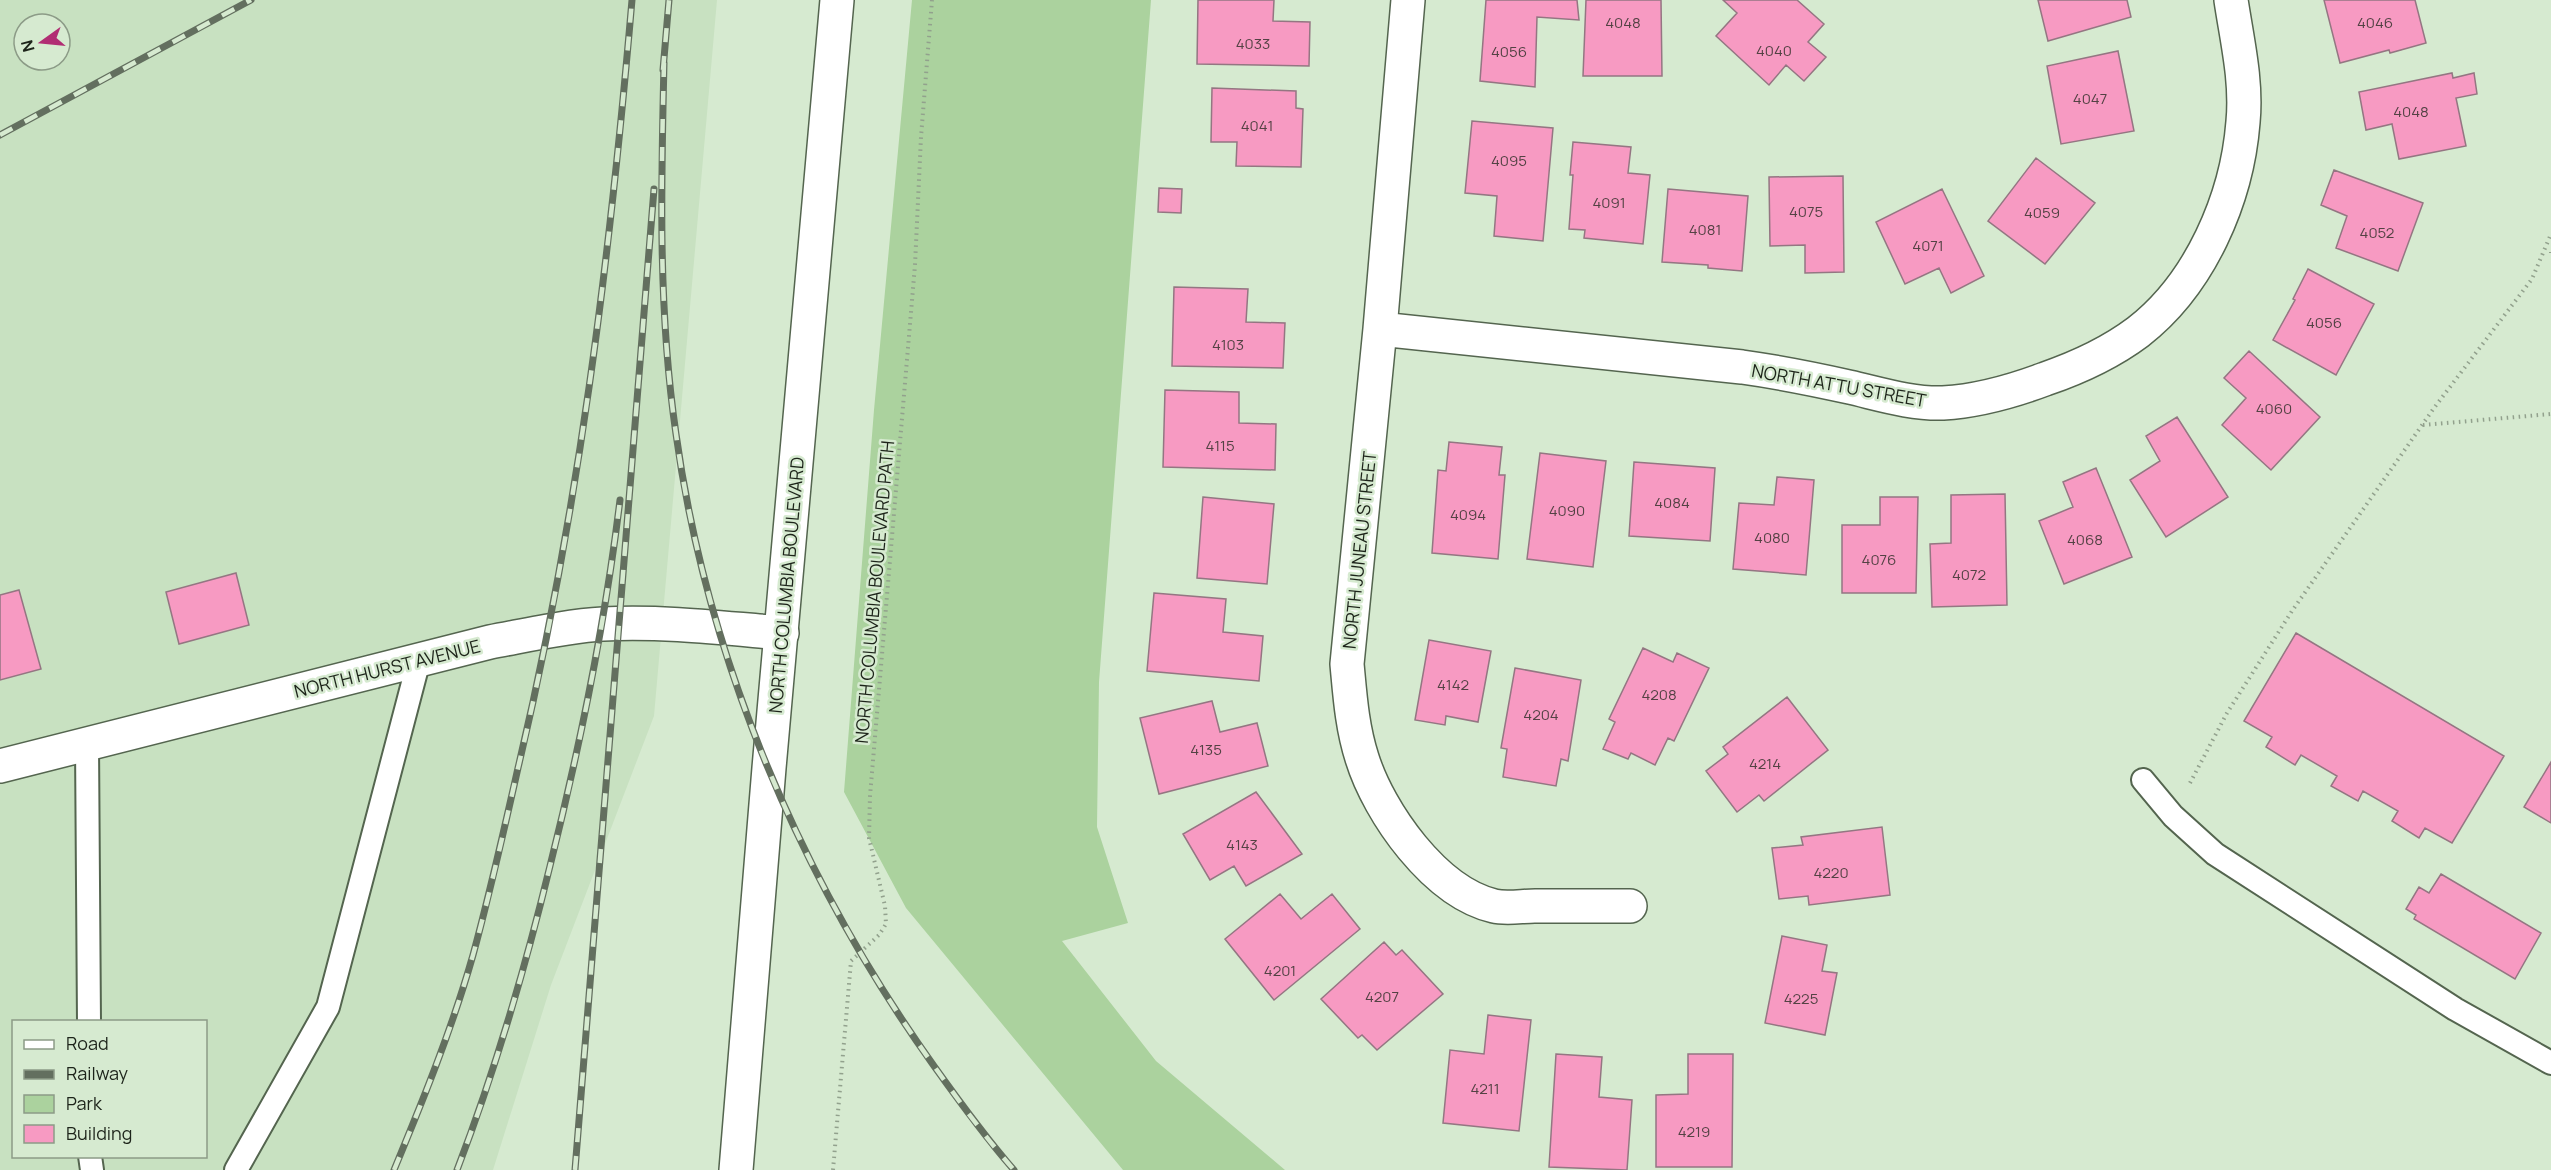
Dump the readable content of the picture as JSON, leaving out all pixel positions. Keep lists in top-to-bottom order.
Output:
{
  "streets": {
    "street": [
      "NORTH ATTU STREET",
      "NORTH JUNEAU STREET",
      "NORTH COLUMBIA BOULEVARD",
      "NORTH HURST AVENUE"
    ],
    "path": ["NORTH COLUMBIA BOULEVARD PATH"]
  },
  "crossings": [
    ["NORTH ATTU STREET", "NORTH JUNEAU STREET"],
    ["NORTH COLUMBIA BOULEVARD", "NORTH HURST AVENUE"]
  ],
  "house_numbers": [
    "4048",
    "4046",
    "4033",
    "4040",
    "4056",
    "4047",
    "4048",
    "4041",
    "4095",
    "4091",
    "4075",
    "4059",
    "4081",
    "4052",
    "4071",
    "4056",
    "4103",
    "4060",
    "4115",
    "4084",
    "4090",
    "4094",
    "4080",
    "4068",
    "4076",
    "4072",
    "4142",
    "4208",
    "4204",
    "4135",
    "4214",
    "4143",
    "4220",
    "4201",
    "4207",
    "4225",
    "4211",
    "4219"
  ],
  "legend": [
    "Road",
    "Railway",
    "Park",
    "Building"
  ],
  "north": "left"
}
